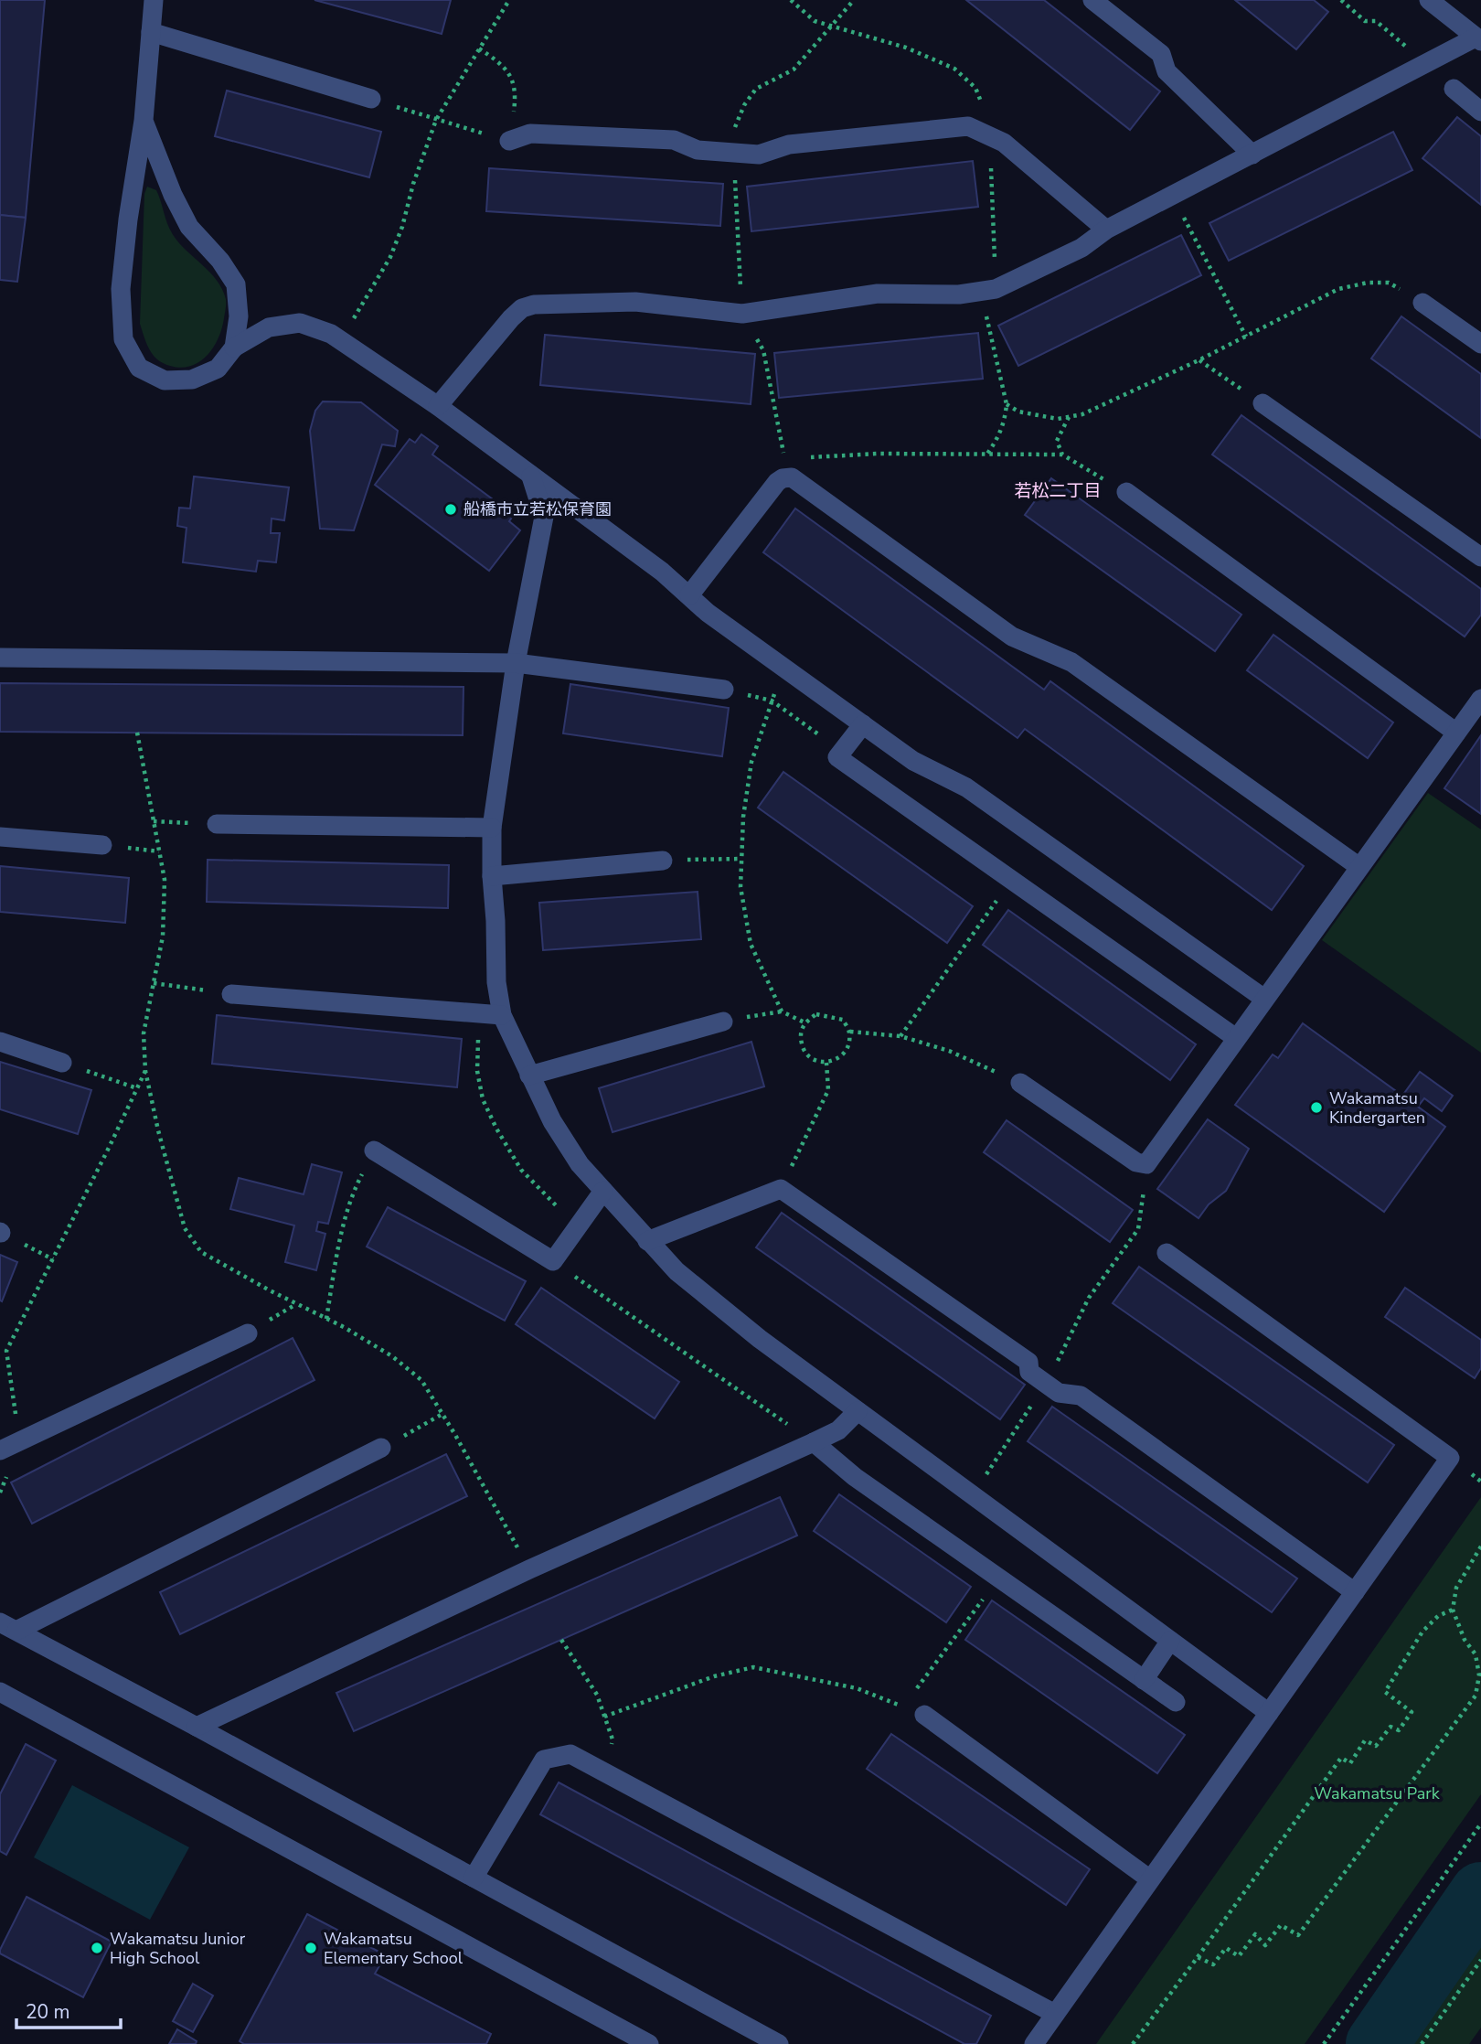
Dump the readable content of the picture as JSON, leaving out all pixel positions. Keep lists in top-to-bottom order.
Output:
{
  "districts": ["若松二丁目"],
  "parks": ["Wakamatsu Park"],
  "places": [
    "船橋市立若松保育園",
    "Wakamatsu Kindergarten",
    "Wakamatsu Junior High School",
    "Wakamatsu Elementary School"
  ],
  "scale_bar": "20 m"
}
